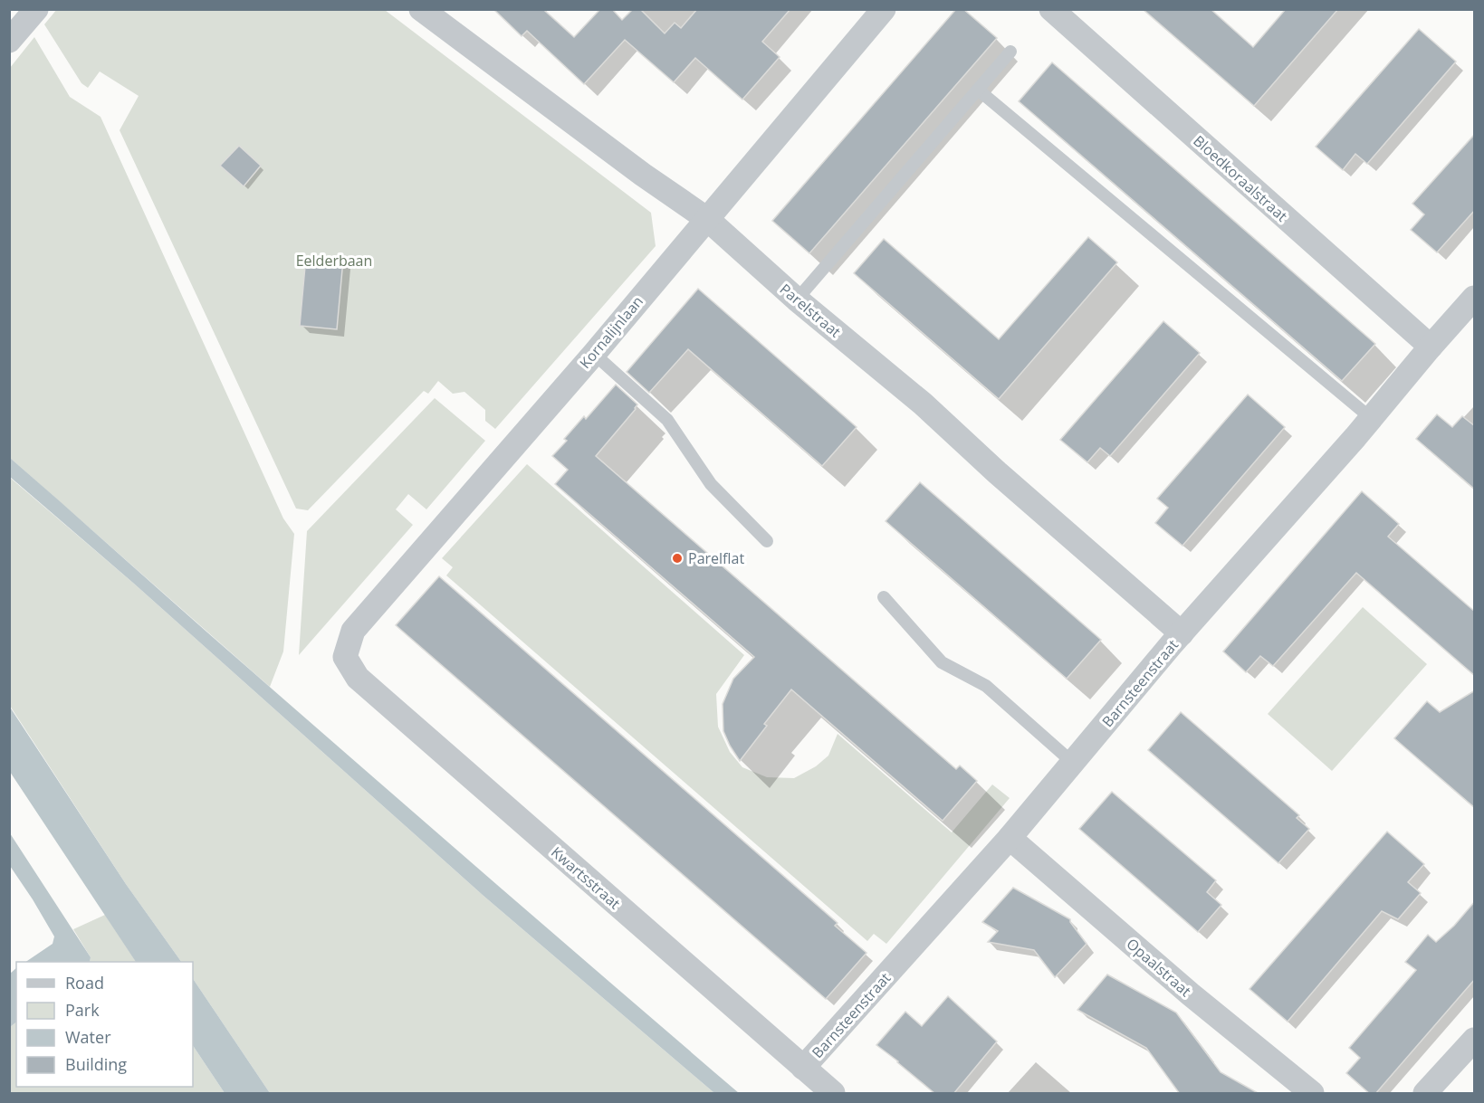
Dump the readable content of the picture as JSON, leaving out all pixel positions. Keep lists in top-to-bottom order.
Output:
{
  "streets": {
    "street": [
      "Bloedkoraalstraat",
      "Parelstraat",
      "Kornalijnlaan",
      "Barnsteenstraat",
      "Kwartsstraat",
      "Opaalstraat"
    ]
  },
  "crossings": [
    ["Bloedkoraalstraat", "Barnsteenstraat"],
    ["Parelstraat", "Kornalijnlaan"],
    ["Parelstraat", "Barnsteenstraat"],
    ["Kornalijnlaan", "Kwartsstraat"],
    ["Barnsteenstraat", "Kwartsstraat"],
    ["Barnsteenstraat", "Opaalstraat"]
  ],
  "parks": ["Eelderbaan"],
  "places": ["Parelflat"],
  "legend": [
    "Road",
    "Park",
    "Water",
    "Building"
  ]
}
